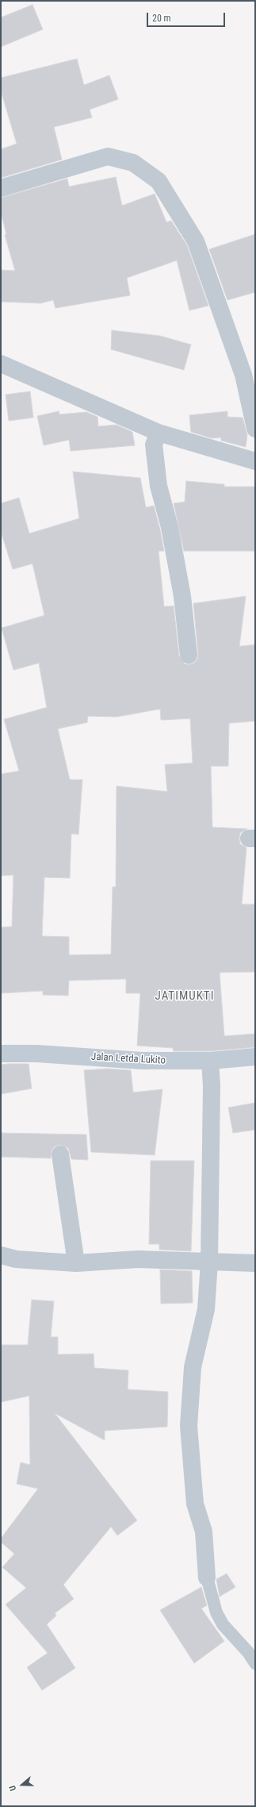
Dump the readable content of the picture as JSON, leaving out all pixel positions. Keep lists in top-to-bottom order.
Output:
{
  "streets": {
    "street": ["Jalan Letda Lukito"]
  },
  "districts": ["JATIMUKTI"],
  "scale_bar": "20 m",
  "north": "left"
}
